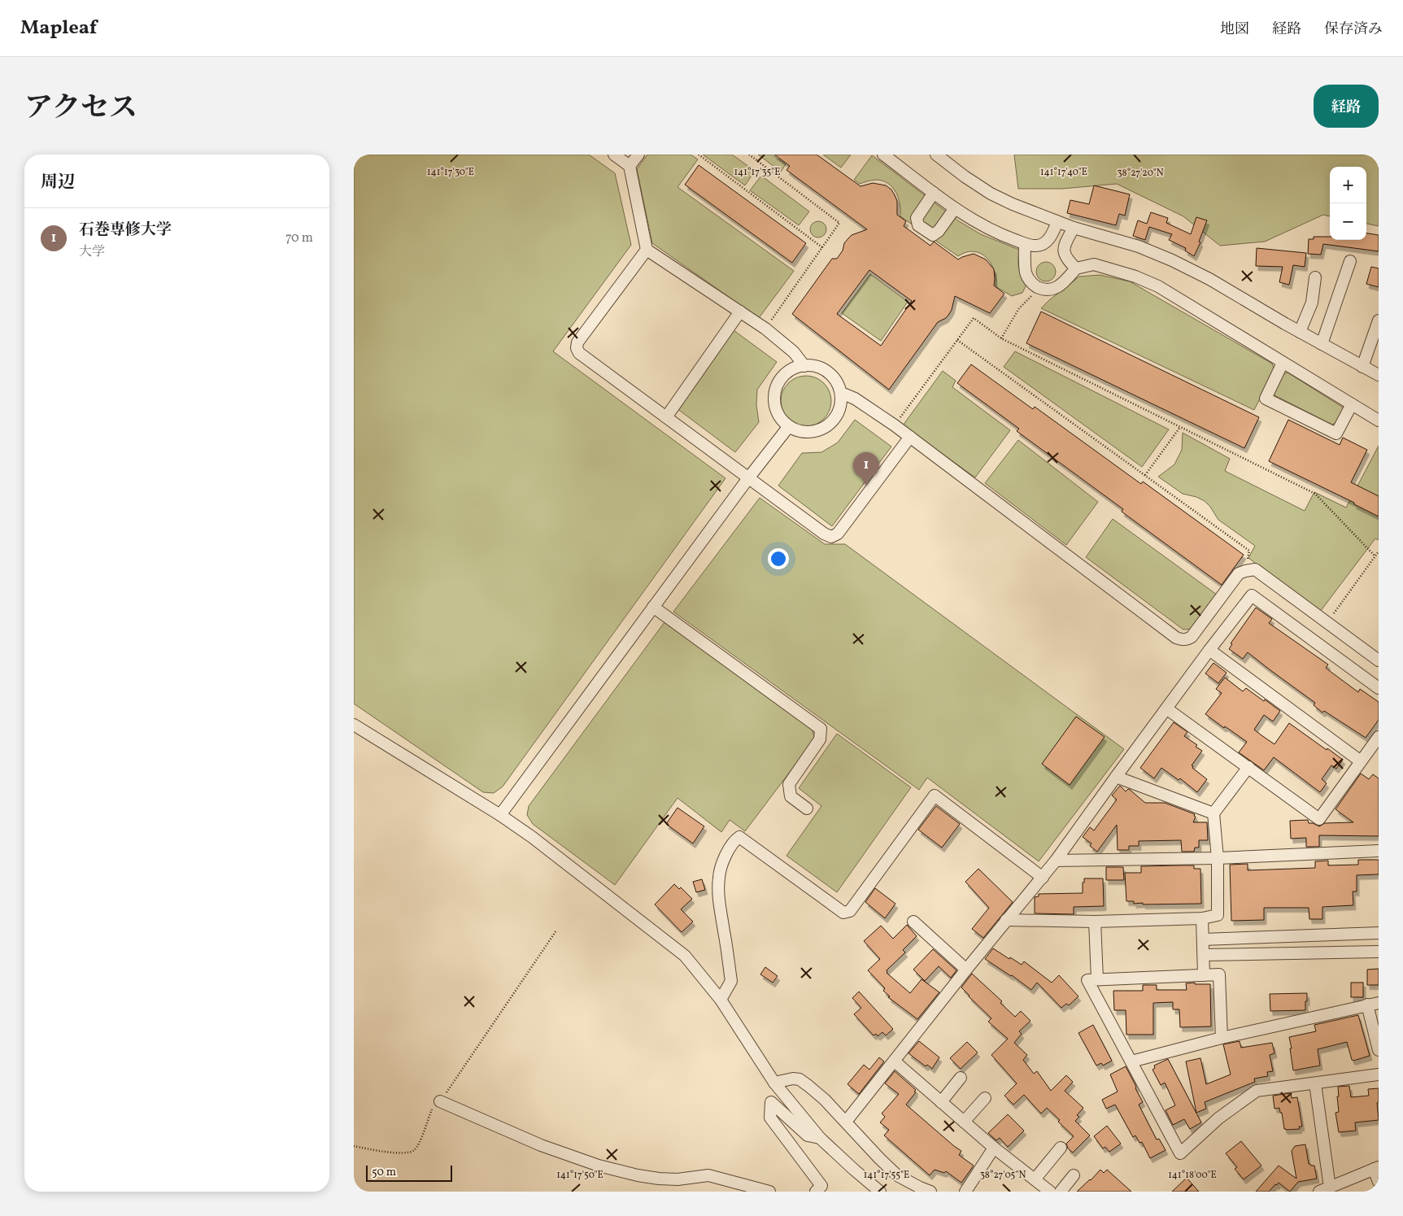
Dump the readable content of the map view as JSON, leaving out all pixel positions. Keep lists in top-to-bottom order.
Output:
{
  "scale_bar": "50 m",
  "page": {
    "header": "Mapleaf",
    "nav": ["地図", "経路", "保存済み"],
    "title": "アクセス",
    "buttons": "経路",
    "heading": "周辺",
    "map_buttons": ["+", "−"],
    "list": [
      {
        "mark": "1",
        "name": "石巻専修大学",
        "note": "大学",
        "value": "70 m"
      }
    ],
    "pins": "1",
    "scale": "50 m"
  },
  "coordinates": [
    "141°17'30\"E",
    "141°17'35\"E",
    "141°17'40\"E",
    "38°27'20\"N",
    "38°27'05\"N",
    "141°17'50\"E",
    "141°17'55\"E",
    "141°18'00\"E"
  ]
}
